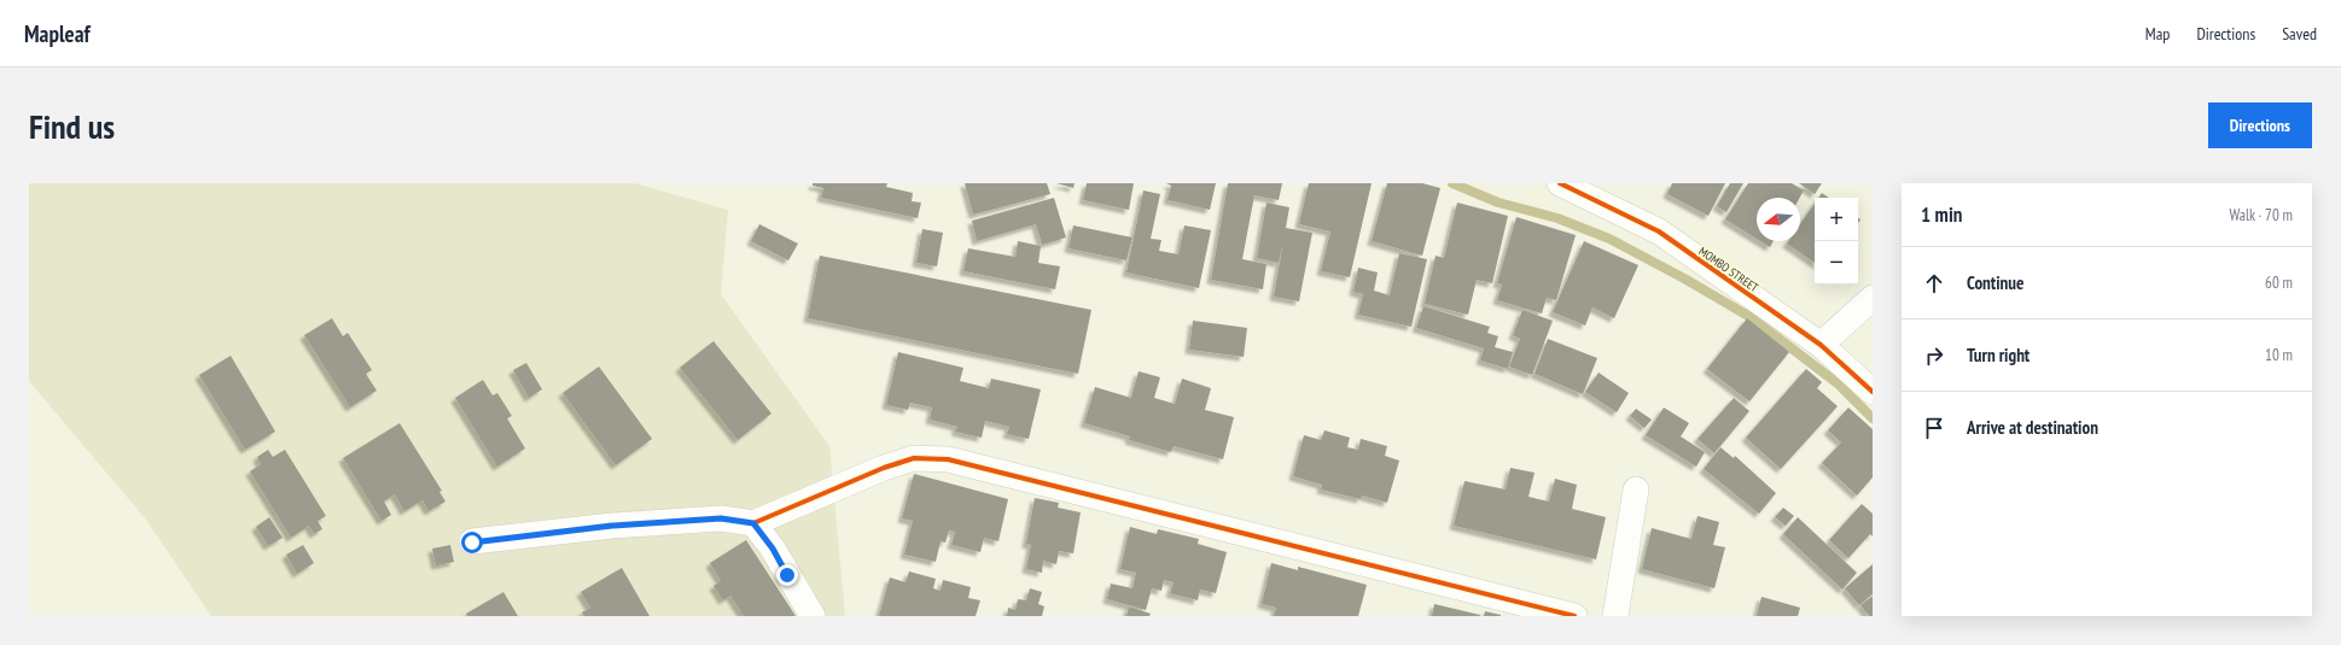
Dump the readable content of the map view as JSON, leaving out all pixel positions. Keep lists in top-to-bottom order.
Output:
{
  "streets": {
    "street": ["MOMBO STREET"]
  },
  "north": "left",
  "page": {
    "header": "Mapleaf",
    "nav": ["Map", "Directions", "Saved"],
    "buttons": "Directions",
    "title": "Find us",
    "heading": ["1 min", "Walk · 70 m"],
    "map_buttons": ["+", "−"],
    "list": [
      ["Continue", "60 m"],
      ["Turn right", "10 m"],
      "Arrive at destination"
    ]
  }
}
